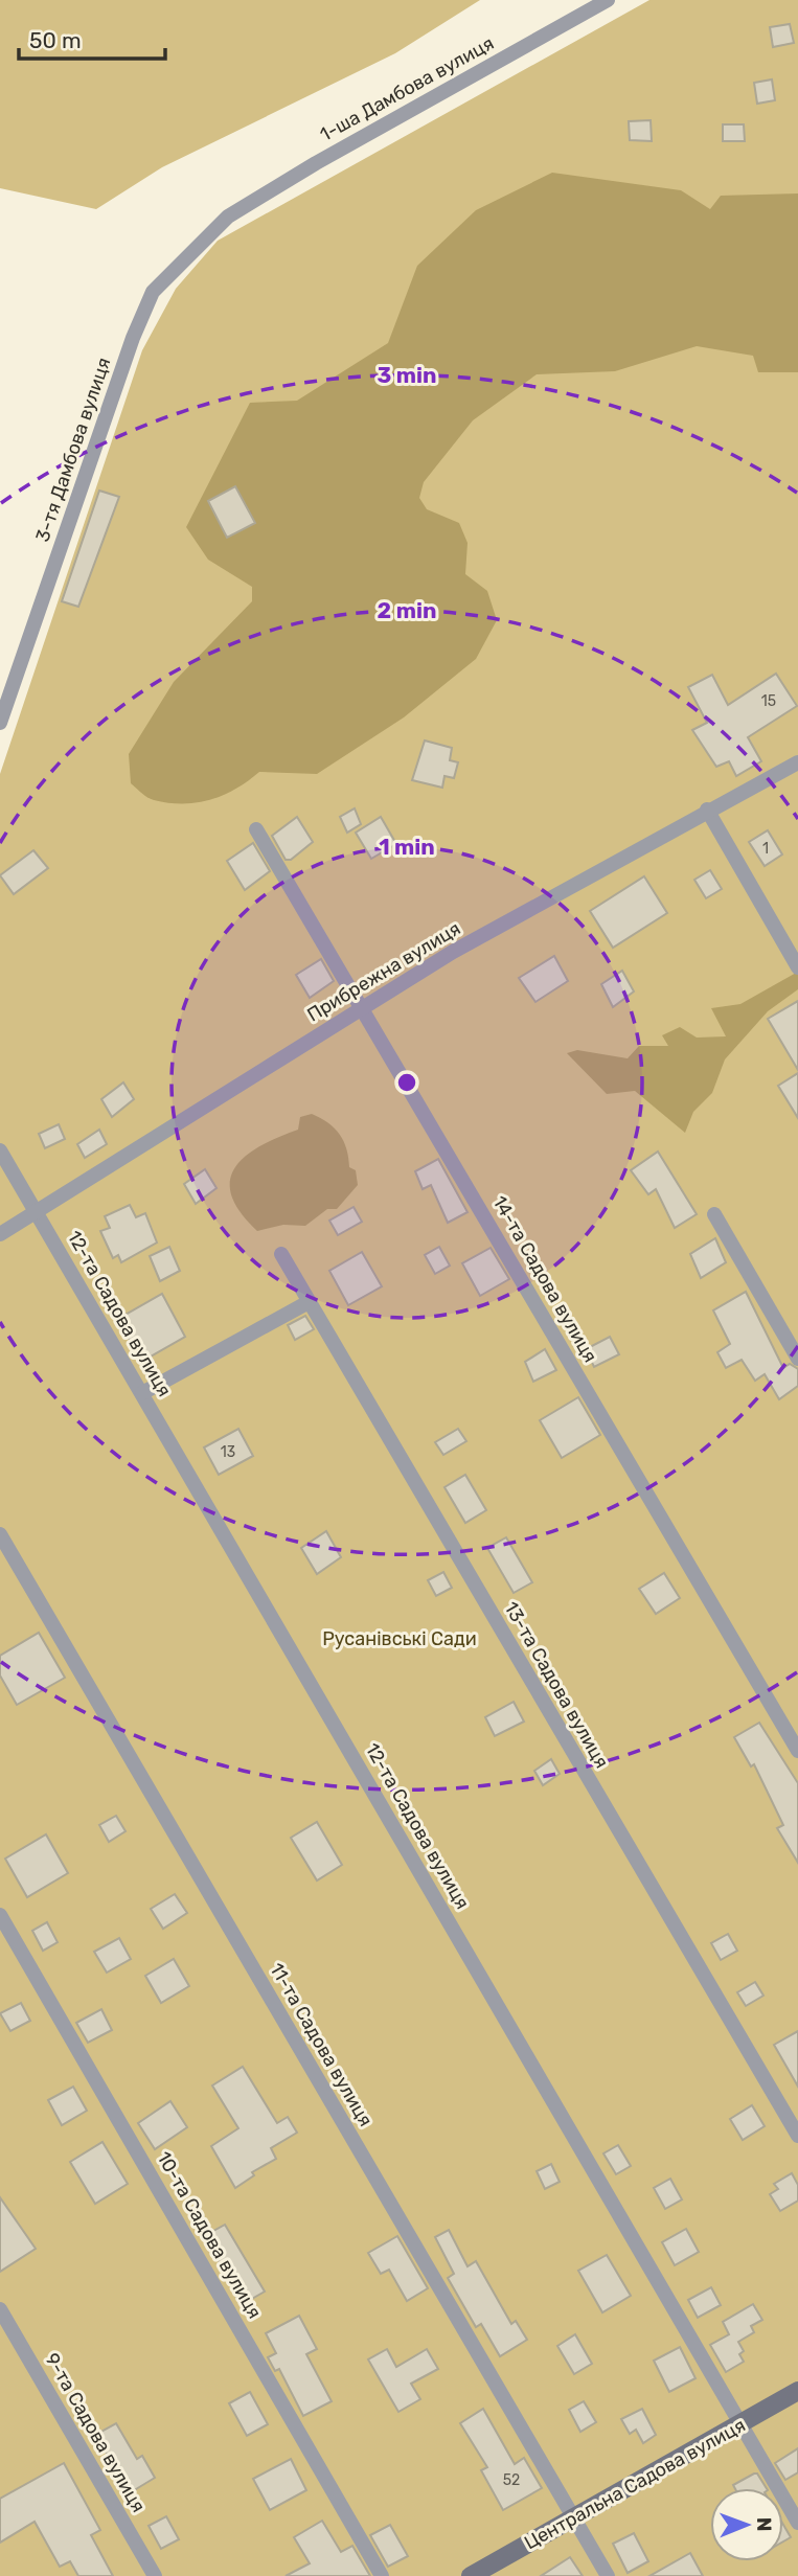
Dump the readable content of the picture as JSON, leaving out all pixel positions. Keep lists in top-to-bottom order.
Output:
{
  "streets": {
    "main road": ["Центральна Садова вулиця"],
    "street": [
      "1-ша Дамбова вулиця",
      "3-тя Дамбова вулиця",
      "Прибрежна вулиця",
      "14-та Садова вулиця",
      "12-та Садова вулиця",
      "13-та Садова вулиця",
      "11-та Садова вулиця",
      "10-та Садова вулиця",
      "9-та Садова вулиця"
    ]
  },
  "crossings": [
    ["1-ша Дамбова вулиця", "3-тя Дамбова вулиця"],
    ["Прибрежна вулиця", "14-та Садова вулиця"],
    ["Прибрежна вулиця", "12-та Садова вулиця"],
    ["12-та Садова вулиця", "Центральна Садова вулиця"],
    ["11-та Садова вулиця", "Центральна Садова вулиця"]
  ],
  "parks": ["Русанівські Сади"],
  "house_numbers": [
    "15",
    "1",
    "13",
    "52"
  ],
  "scale_bar": "50 m",
  "north": "right",
  "rings": ["3 min", "2 min", "1 min"]
}
